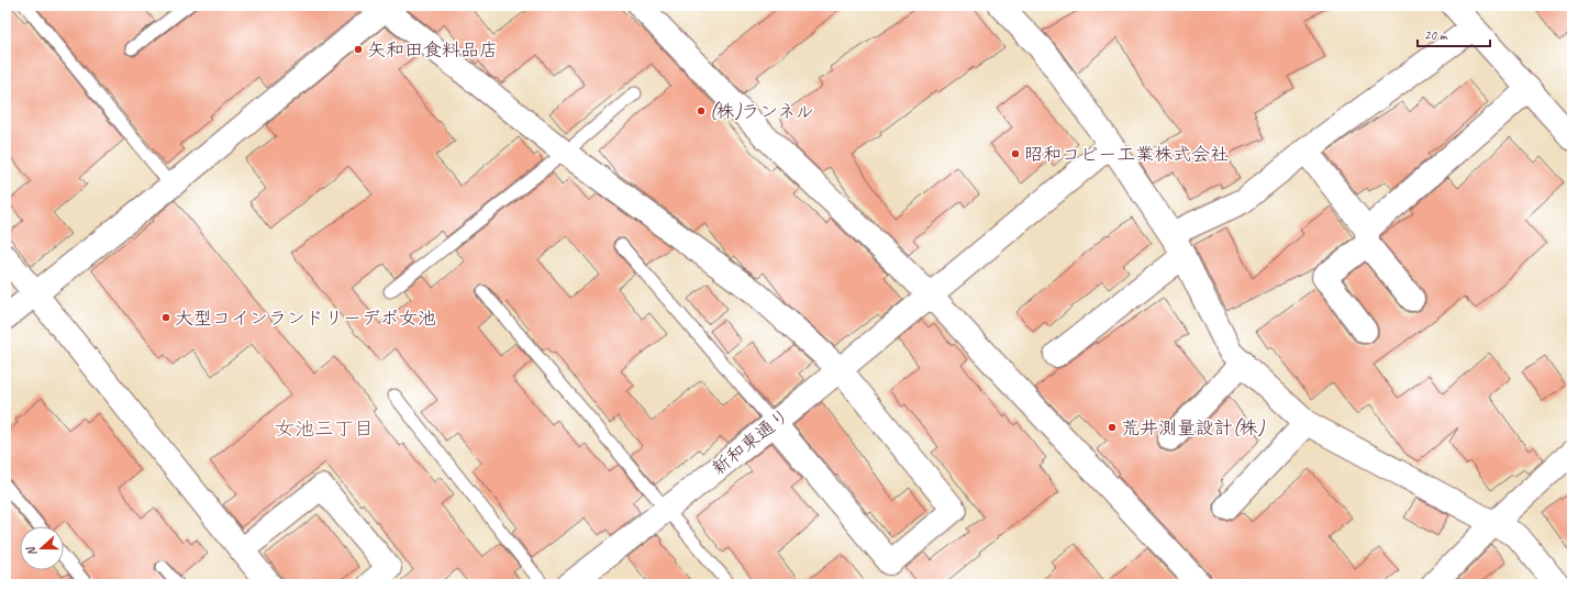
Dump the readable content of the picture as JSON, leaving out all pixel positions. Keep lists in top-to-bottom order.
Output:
{
  "streets": {
    "street": ["新和東通り"]
  },
  "districts": ["女池三丁目"],
  "places": [
    "矢和田食料品店",
    "(株)ランネル",
    "昭和コピー工業株式会社",
    "大型コインランドリーデポ女池",
    "荒井測量設計(株)"
  ],
  "scale_bar": "20 m",
  "north": "left"
}
